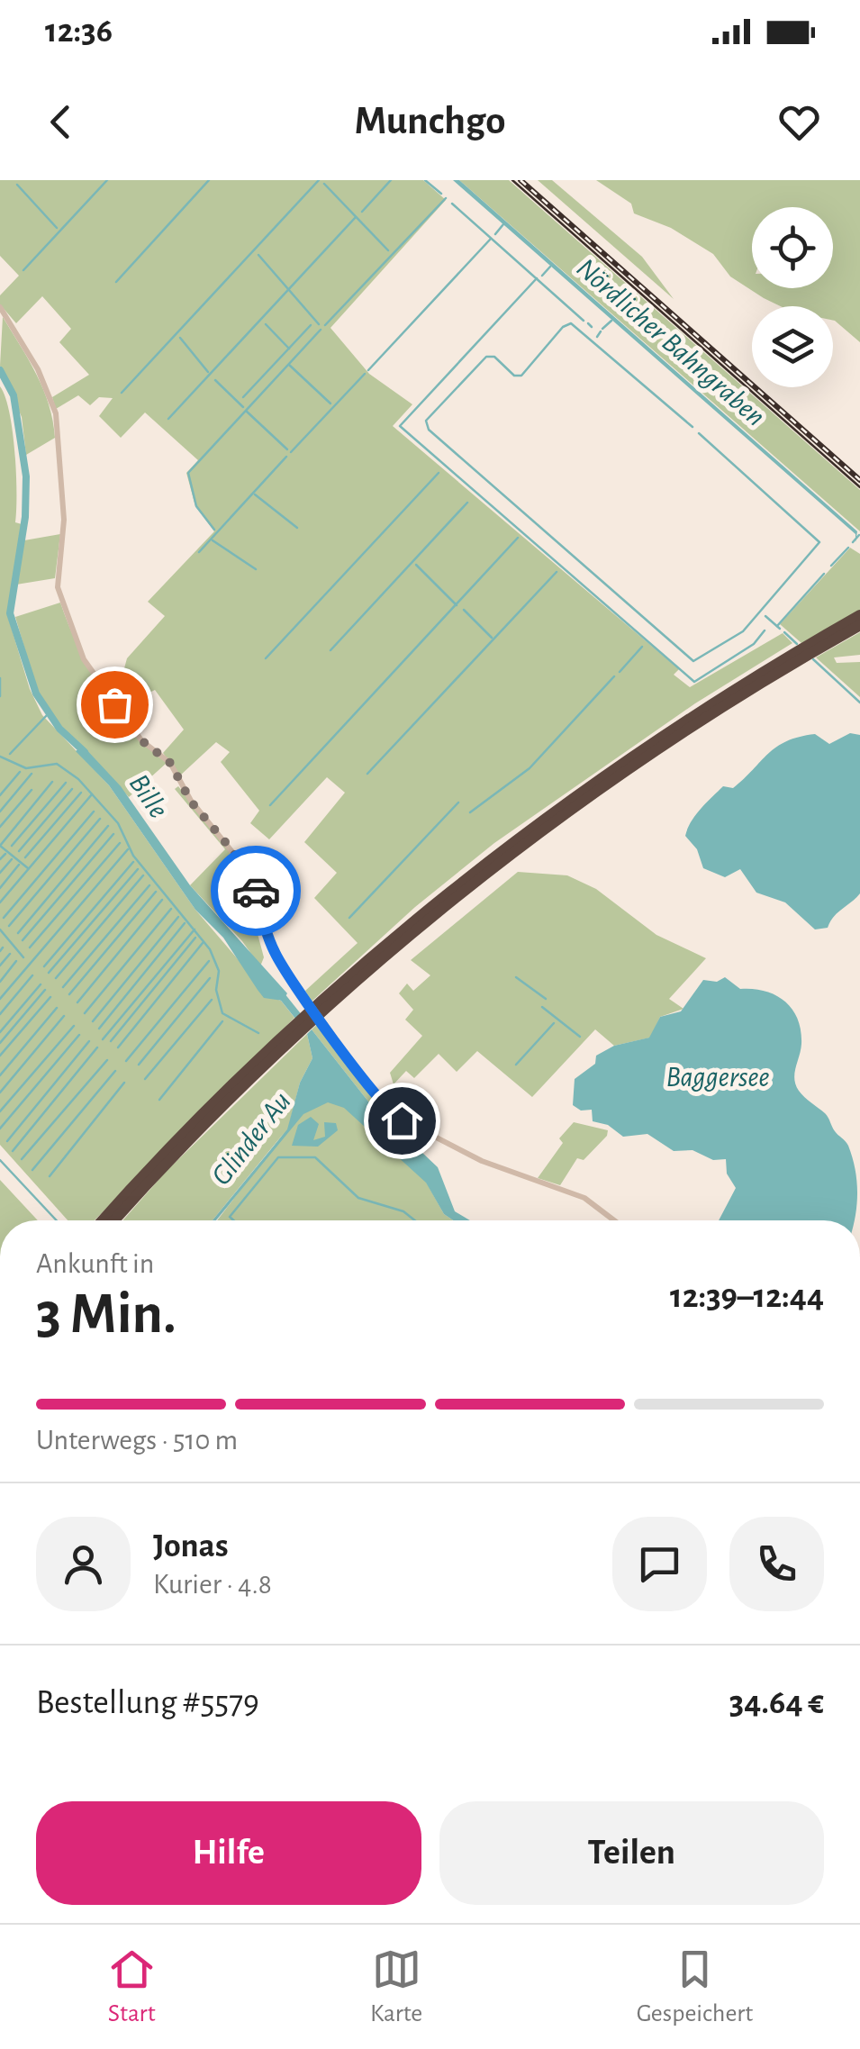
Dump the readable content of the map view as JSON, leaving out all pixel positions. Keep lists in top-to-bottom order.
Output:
{
  "water": [
    "Nördlicher Bahngraben",
    "Bille",
    "Baggersee",
    "Glinder Au"
  ],
  "page": {
    "status": "12:36",
    "header": "Munchgo",
    "heading": ["3 Min.", "Ankunft in", "12:39–12:44"],
    "panel": [
      "Jonas",
      "Kurier · 4.8",
      "Bestellung #5579",
      "34.64 €"
    ],
    "bar": "Unterwegs · 510 m",
    "buttons": ["Hilfe", "Teilen"],
    "tabs": ["Start", "Karte", "Gespeichert"]
  }
}
